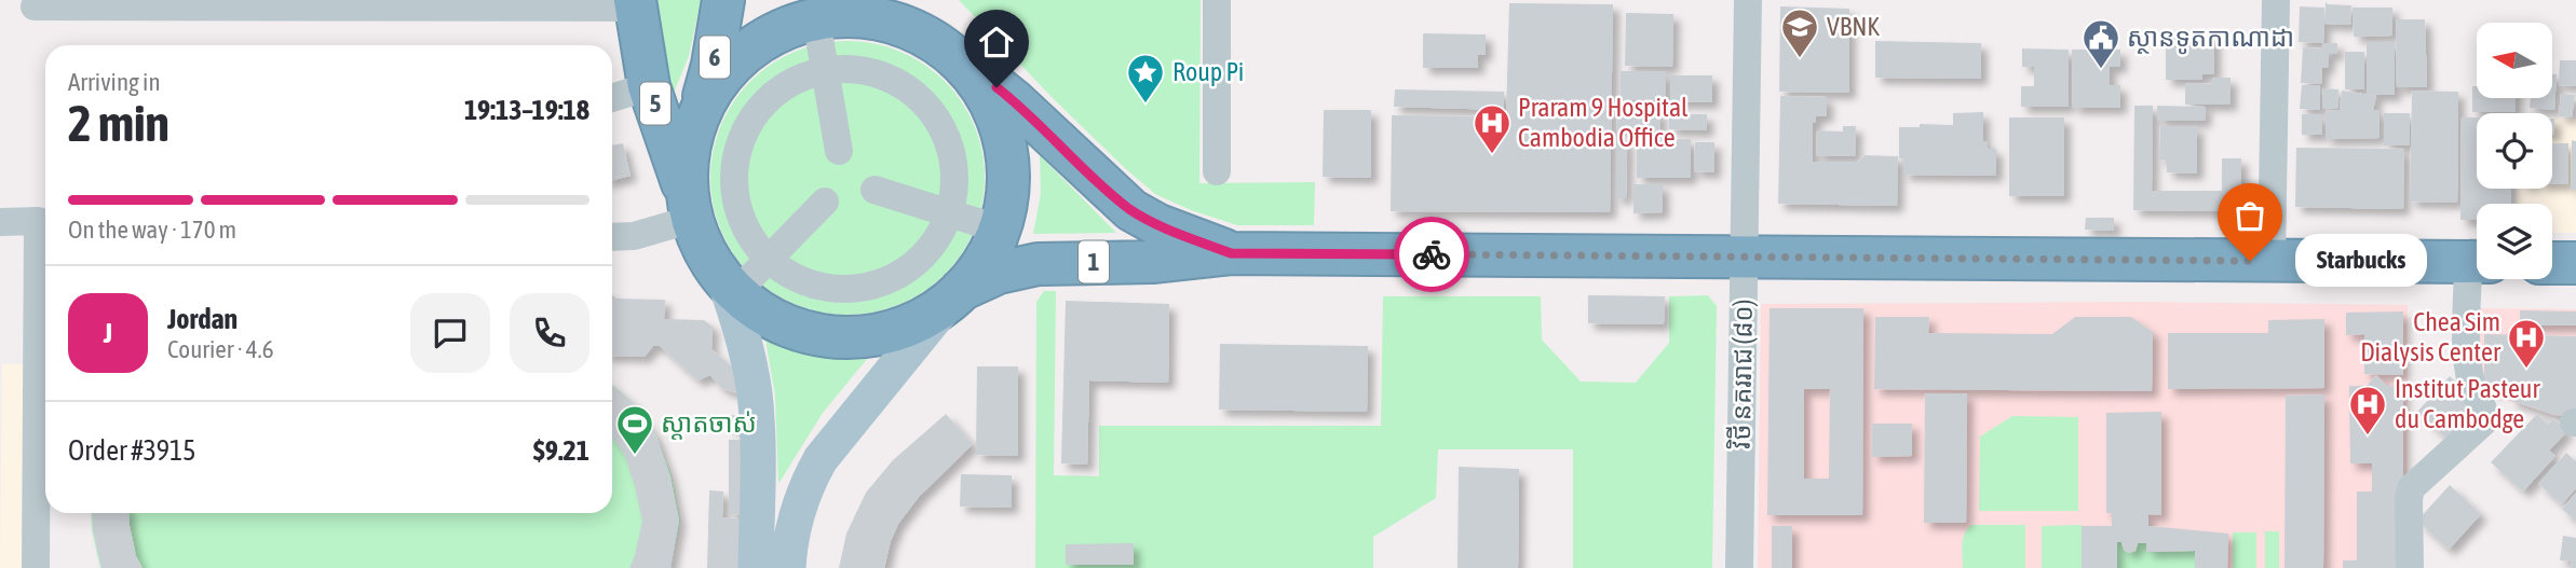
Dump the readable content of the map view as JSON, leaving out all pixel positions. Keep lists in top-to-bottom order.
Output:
{
  "streets": {
    "highway": ["6", "5", "1"],
    "street": ["វិថី នគររាជ (៨០)"]
  },
  "crossings": [
    ["6", "1"],
    ["5", "1"],
    ["1", "វិថី នគររាជ (៨០)"]
  ],
  "places": {
    "school or university": ["VBNK"],
    "public building": ["ស្ថានទូតកាណាដា"],
    "place": ["Roup Pi"],
    "hospital": ["Praram 9 Hospital Cambodia Office", "Chea Sim Dialysis Center", "Institut Pasteur du Cambodge"],
    "other": ["Starbucks"],
    "sports": ["ស្ដាតចាស់"]
  },
  "north": "left",
  "page": {
    "heading": ["2 min", "Arriving in", "19:13–19:18"],
    "panel": [
      "Jordan",
      "Courier · 4.6",
      "Order #3915",
      "$9.21"
    ],
    "bar": "On the way · 170 m",
    "bubble": "Starbucks",
    "round": "J"
  }
}
